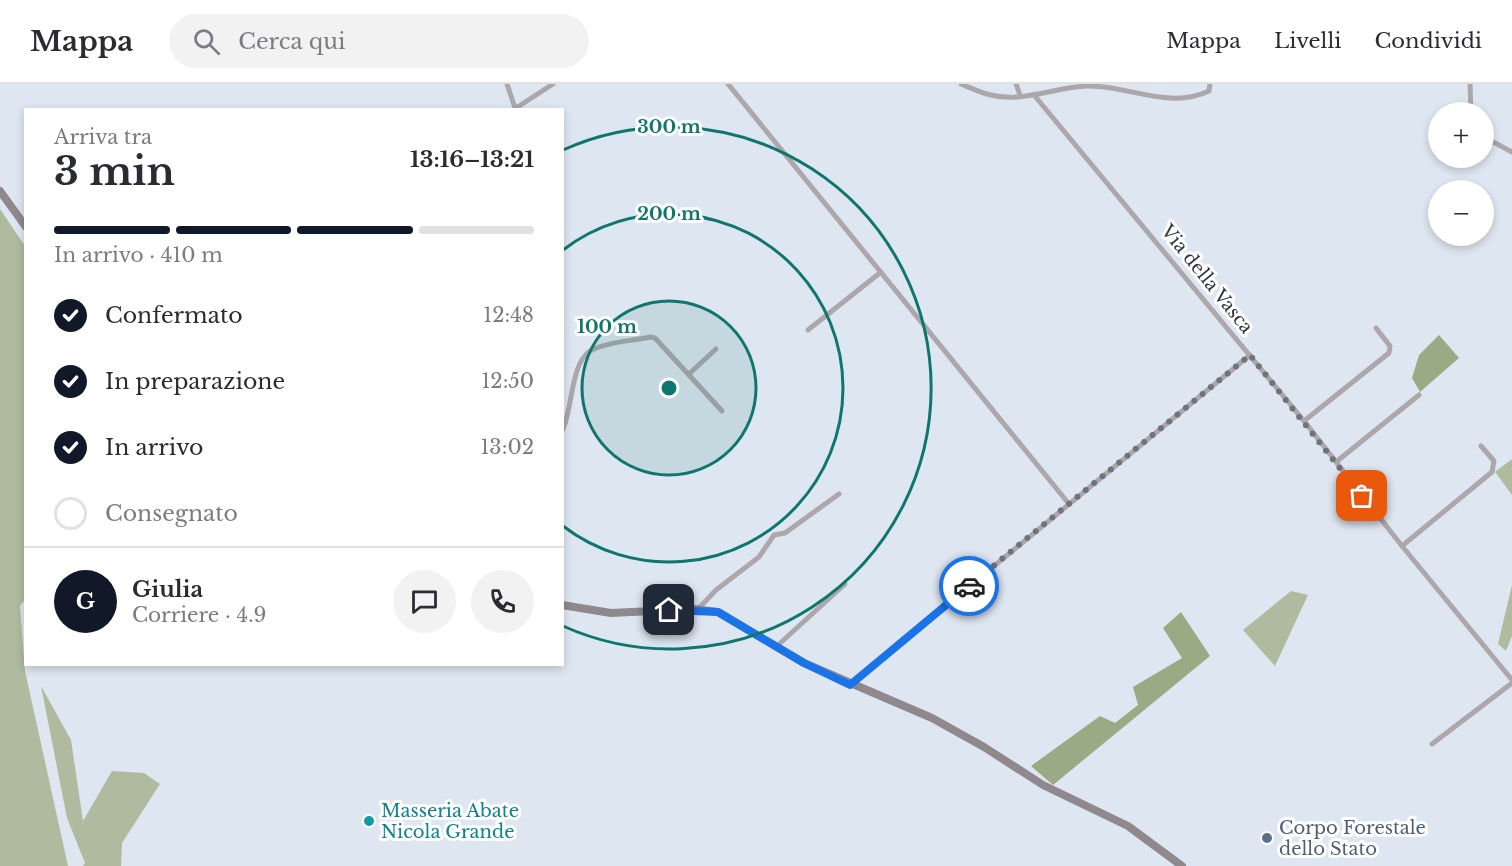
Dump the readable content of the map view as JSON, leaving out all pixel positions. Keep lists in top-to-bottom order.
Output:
{
  "streets": {
    "street": ["Via della Vasca"]
  },
  "places": ["Masseria Abate Nicola Grande", "Corpo Forestale dello Stato"],
  "page": {
    "header": "Mappa",
    "search": "Cerca qui",
    "nav": ["Mappa", "Livelli", "Condividi"],
    "map_buttons": ["+", "−"],
    "heading": ["3 min", "Arriva tra", "13:16–13:21"],
    "panel": ["Giulia", "Corriere · 4.9"],
    "bar": "In arrivo · 410 m",
    "list": [
      ["Confermato", "12:48"],
      ["In preparazione", "12:50"],
      ["In arrivo", "13:02"],
      "Consegnato"
    ],
    "round": "G"
  },
  "rings": ["300 m", "200 m", "100 m"]
}
